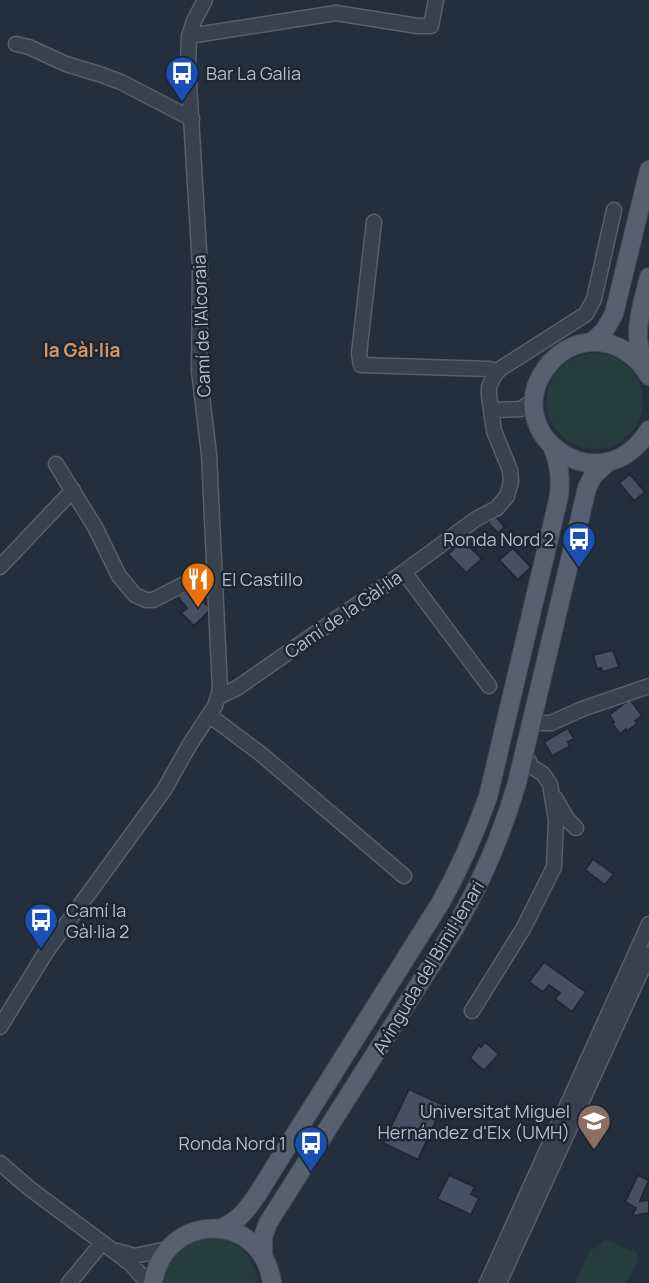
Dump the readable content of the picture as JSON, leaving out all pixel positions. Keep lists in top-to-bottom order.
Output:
{
  "streets": {
    "main road": ["Avinguda del Bimil·lenari"],
    "street": ["Camí de l'Alcoraia", "Camí de la Gàl·lia"]
  },
  "crossings": [
    ["Camí de l'Alcoraia", "Camí de la Gàl·lia"]
  ],
  "districts": ["la Gàl·lia"],
  "places": {
    "bus stop": [
      "Bar La Galia",
      "Ronda Nord 2",
      "Camí la Gàl·lia 2",
      "Ronda Nord 1"
    ],
    "restaurant": ["El Castillo"],
    "school or university": ["Universitat Miguel Hernández d'Elx (UMH)"]
  }
}
